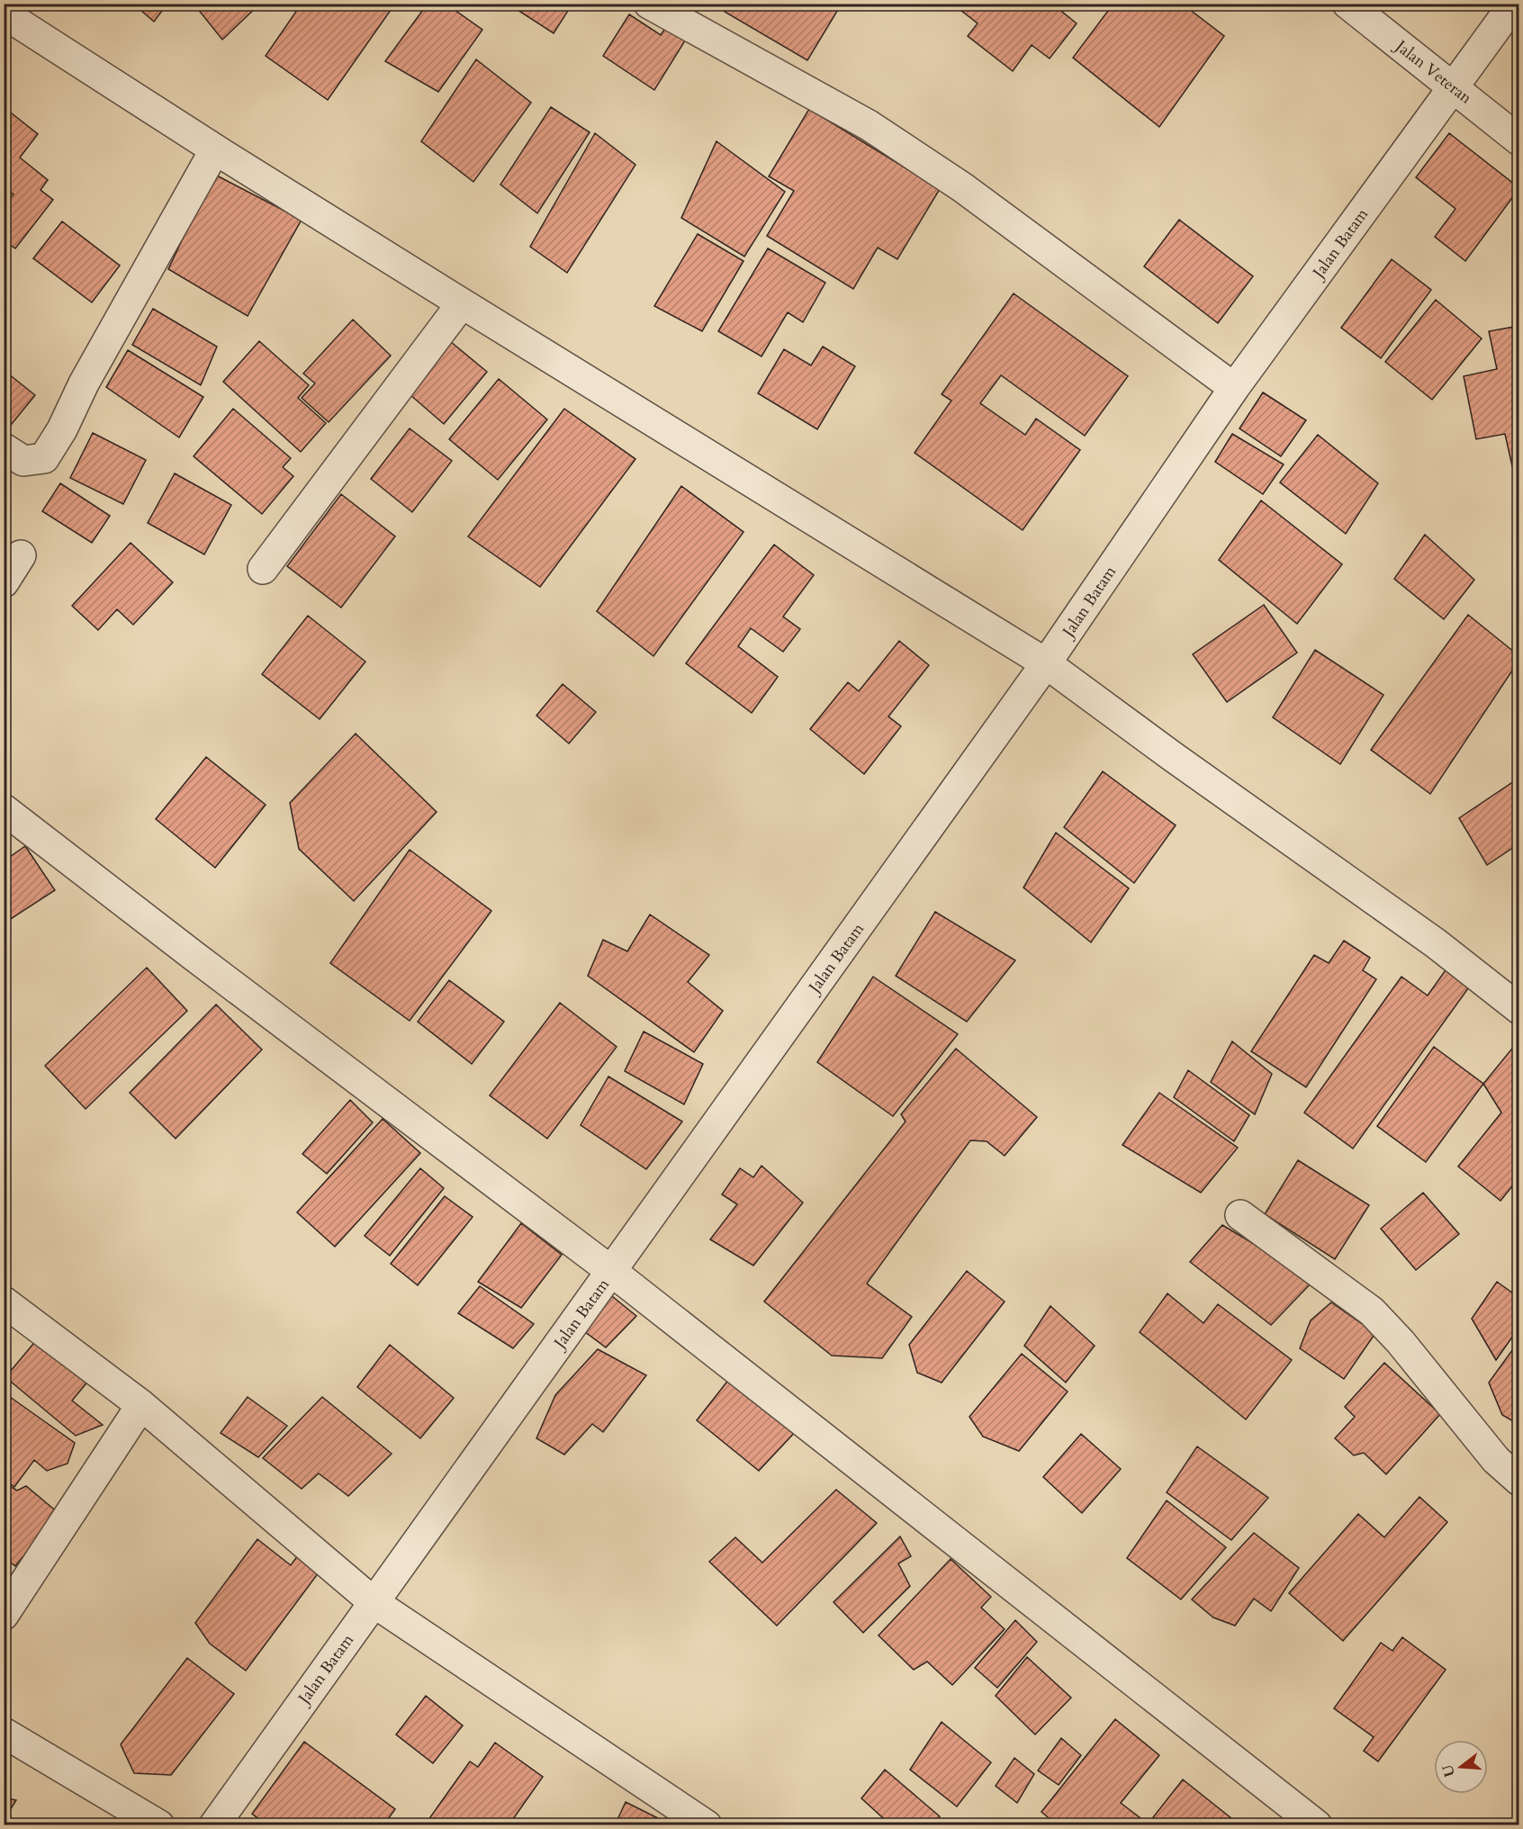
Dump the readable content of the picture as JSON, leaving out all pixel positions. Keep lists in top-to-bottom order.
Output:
{
  "streets": {
    "street": ["Jalan Veteran", "Jalan Batam"]
  },
  "crossings": [
    ["Jalan Veteran", "Jalan Batam"]
  ],
  "north": "left"
}
